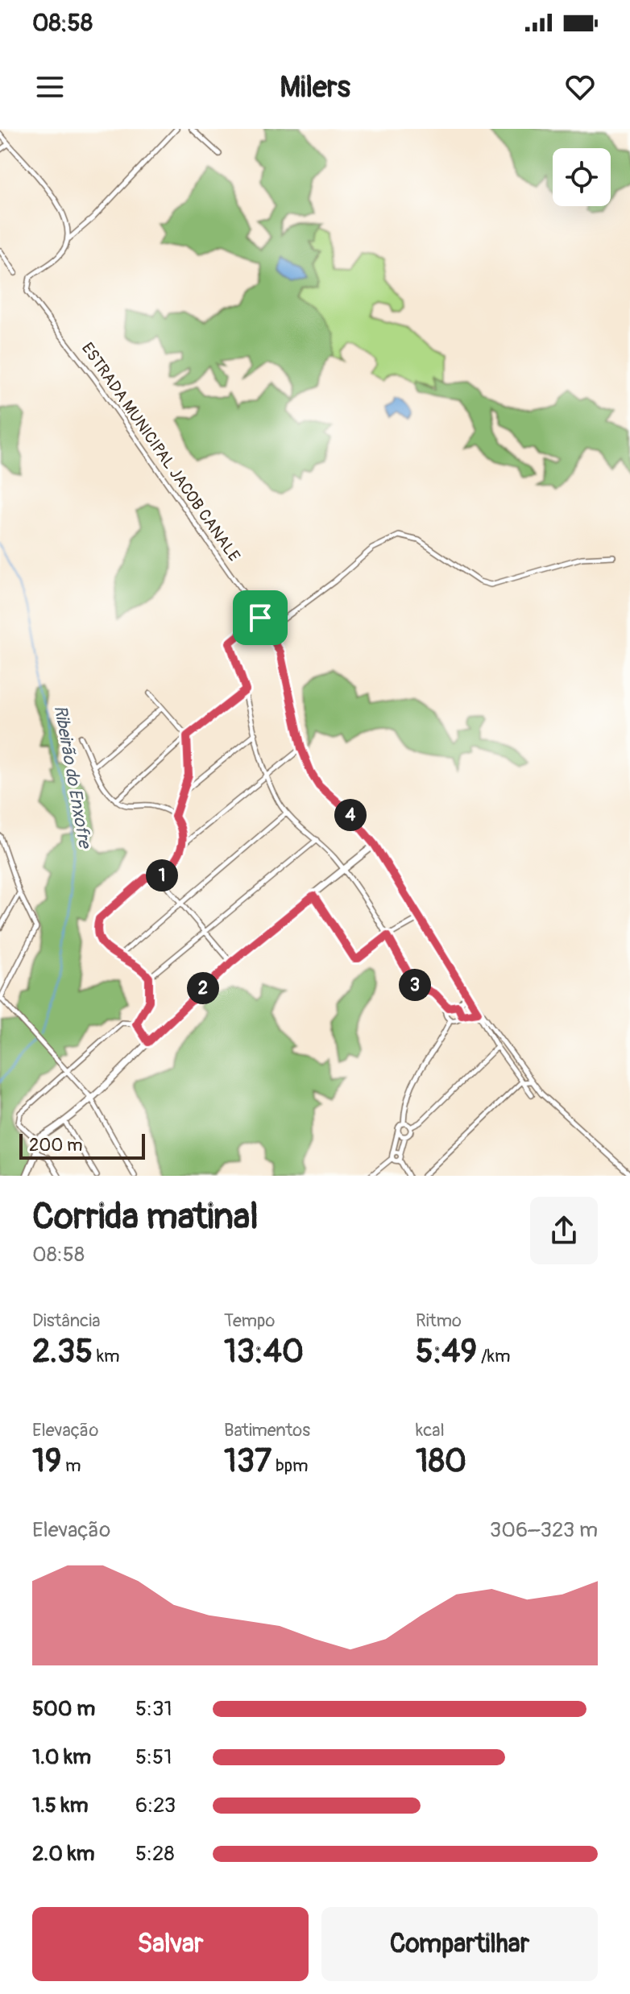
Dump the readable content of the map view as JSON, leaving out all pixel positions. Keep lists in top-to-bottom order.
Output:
{
  "streets": {
    "street": ["ESTRADA MUNICIPAL JACOB CANALE"]
  },
  "water": ["Ribeirão do Enxofre"],
  "scale_bar": "200 m",
  "page": {
    "status": "08:58",
    "header": "Milers",
    "pins": [
      "4",
      "1",
      "3",
      "2"
    ],
    "scale": "200 m",
    "heading": ["Corrida matinal", "08:58"],
    "stats": [
      ["Distância", "2.35 km"],
      ["Tempo", "13:40"],
      ["Ritmo", "5:49 /km"],
      ["Elevação", "19 m"],
      ["Batimentos", "137 bpm"],
      ["kcal", "180"]
    ],
    "chart": ["Elevação", "306–323 m"],
    "list": [
      {
        "name": "500 m",
        "note": "5:31"
      },
      {
        "name": "1.0 km",
        "note": "5:51"
      },
      {
        "name": "1.5 km",
        "note": "6:23"
      },
      {
        "name": "2.0 km",
        "note": "5:28"
      }
    ],
    "buttons": ["Salvar", "Compartilhar"]
  }
}
